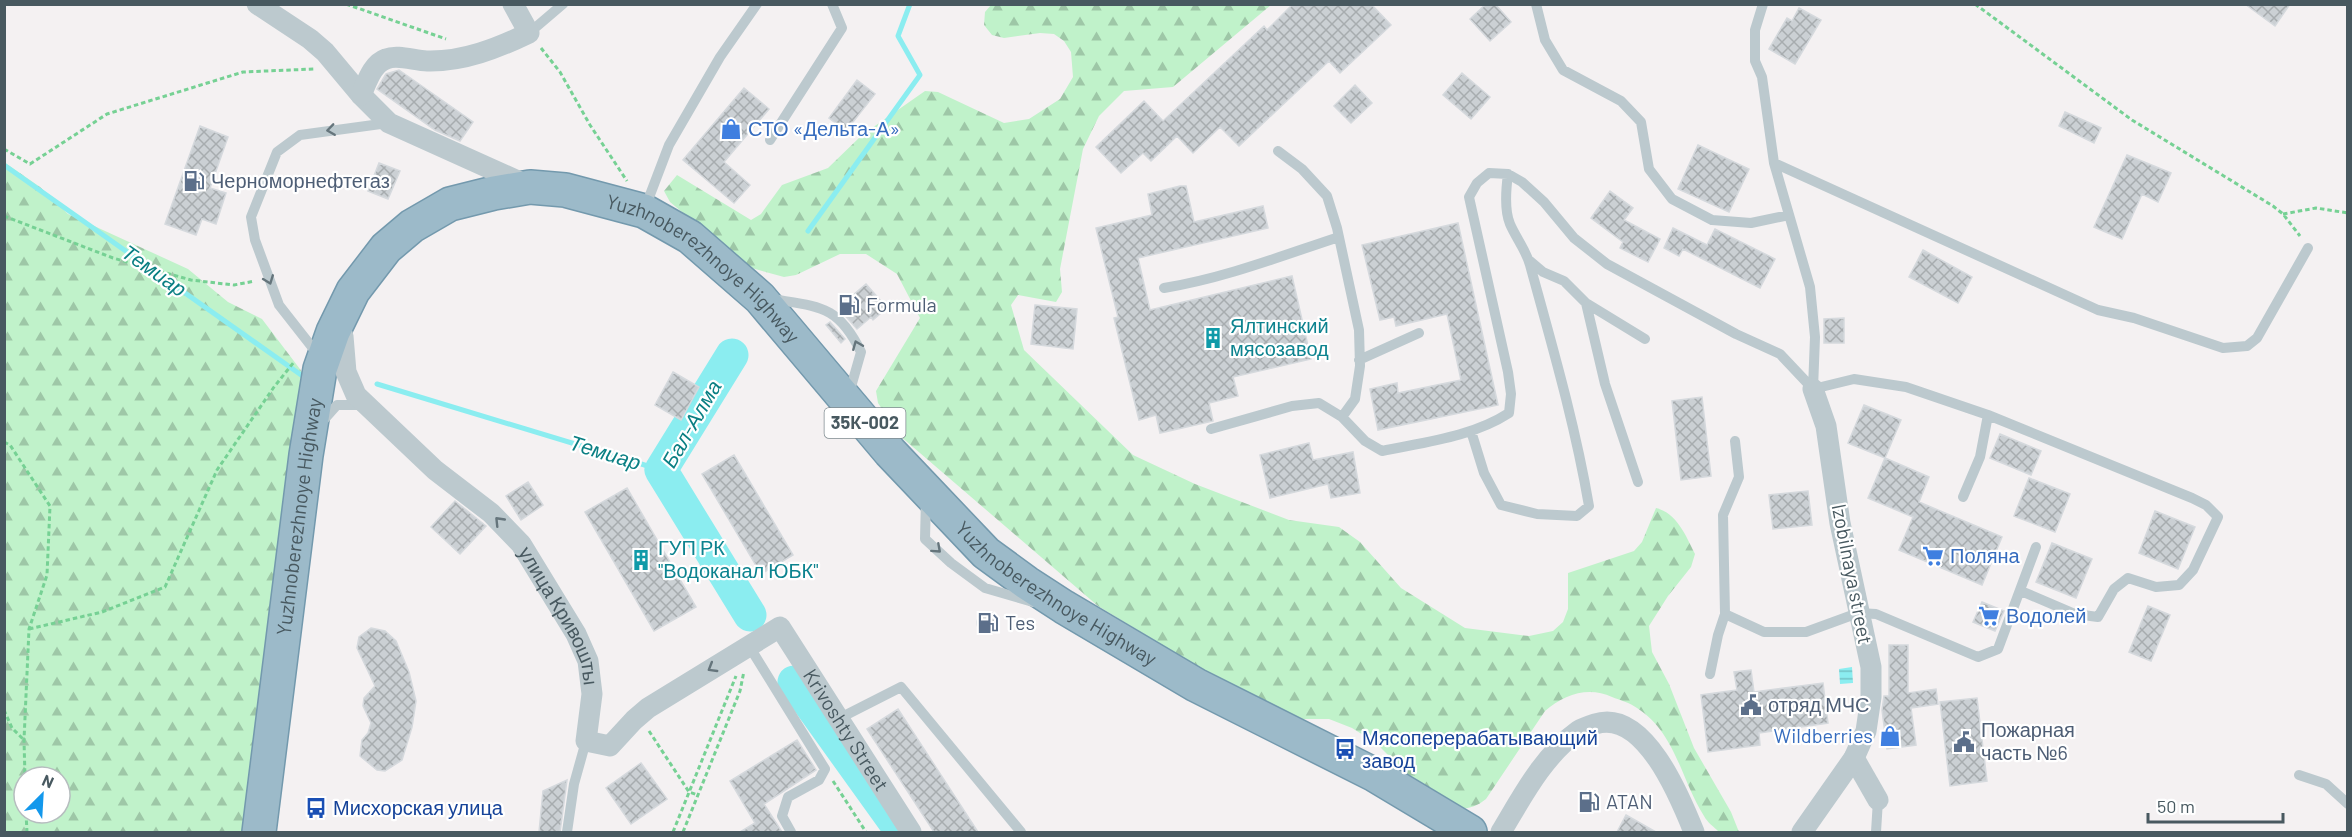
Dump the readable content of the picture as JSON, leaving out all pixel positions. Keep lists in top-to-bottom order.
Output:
{
  "streets": {
    "highway": ["Yuzhnoberezhnoye Highway", "35К-002"],
    "street": ["Izobilnaya street", "улица Кривошты", "Krivoshty Street"]
  },
  "crossings": [
    ["Yuzhnoberezhnoye Highway", "улица Кривошты"]
  ],
  "one_way": ["улица Кривошты"],
  "water": ["Темиар", "Бал-Алма"],
  "places": {
    "shop": ["СТО «Дельта-А»", "Wildberries"],
    "fuel station": [
      "Черноморнефтегаз",
      "Formula",
      "Tes",
      "ATAN"
    ],
    "building": ["Ялтинский мясозавод", "ГУП РК \"Водоканал ЮБК\""],
    "supermarket": ["Поляна", "Водолей"],
    "public building": ["отряд МЧС", "Пожарная часть №6"],
    "bus stop": ["Мясоперерабатывающий завод", "Мисхорская улица"]
  },
  "scale_bar": "50 m",
  "north": "top right"
}
